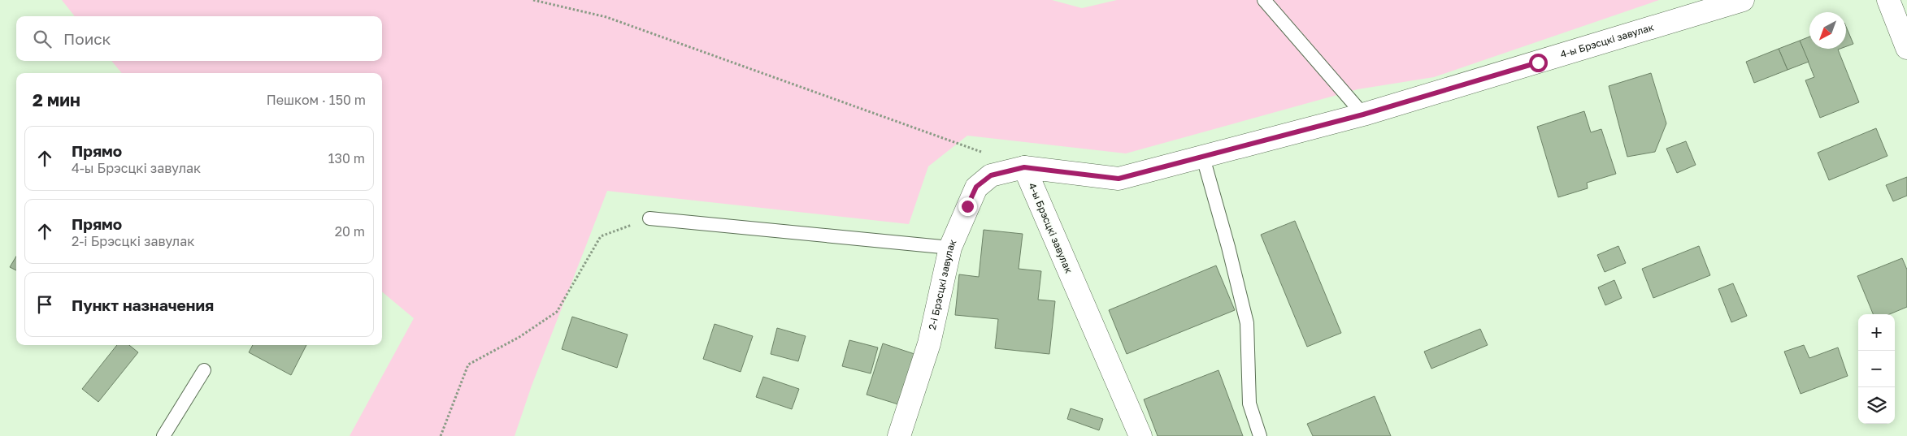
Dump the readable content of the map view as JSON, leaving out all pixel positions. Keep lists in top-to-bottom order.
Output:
{
  "streets": {
    "street": ["4-ы Брэсцкі завулак", "2-і Брэсцкі завулак"]
  },
  "crossings": [
    ["4-ы Брэсцкі завулак", "2-і Брэсцкі завулак"]
  ],
  "north": "bottom left",
  "page": {
    "search": "Поиск",
    "heading": ["2 мин", "Пешком · 150 m"],
    "list": [
      ["Прямо", "4-ы Брэсцкі завулак", "130 m"],
      ["Прямо", "2-і Брэсцкі завулак", "20 m"],
      "Пункт назначения"
    ],
    "map_buttons": ["+", "−"]
  }
}
